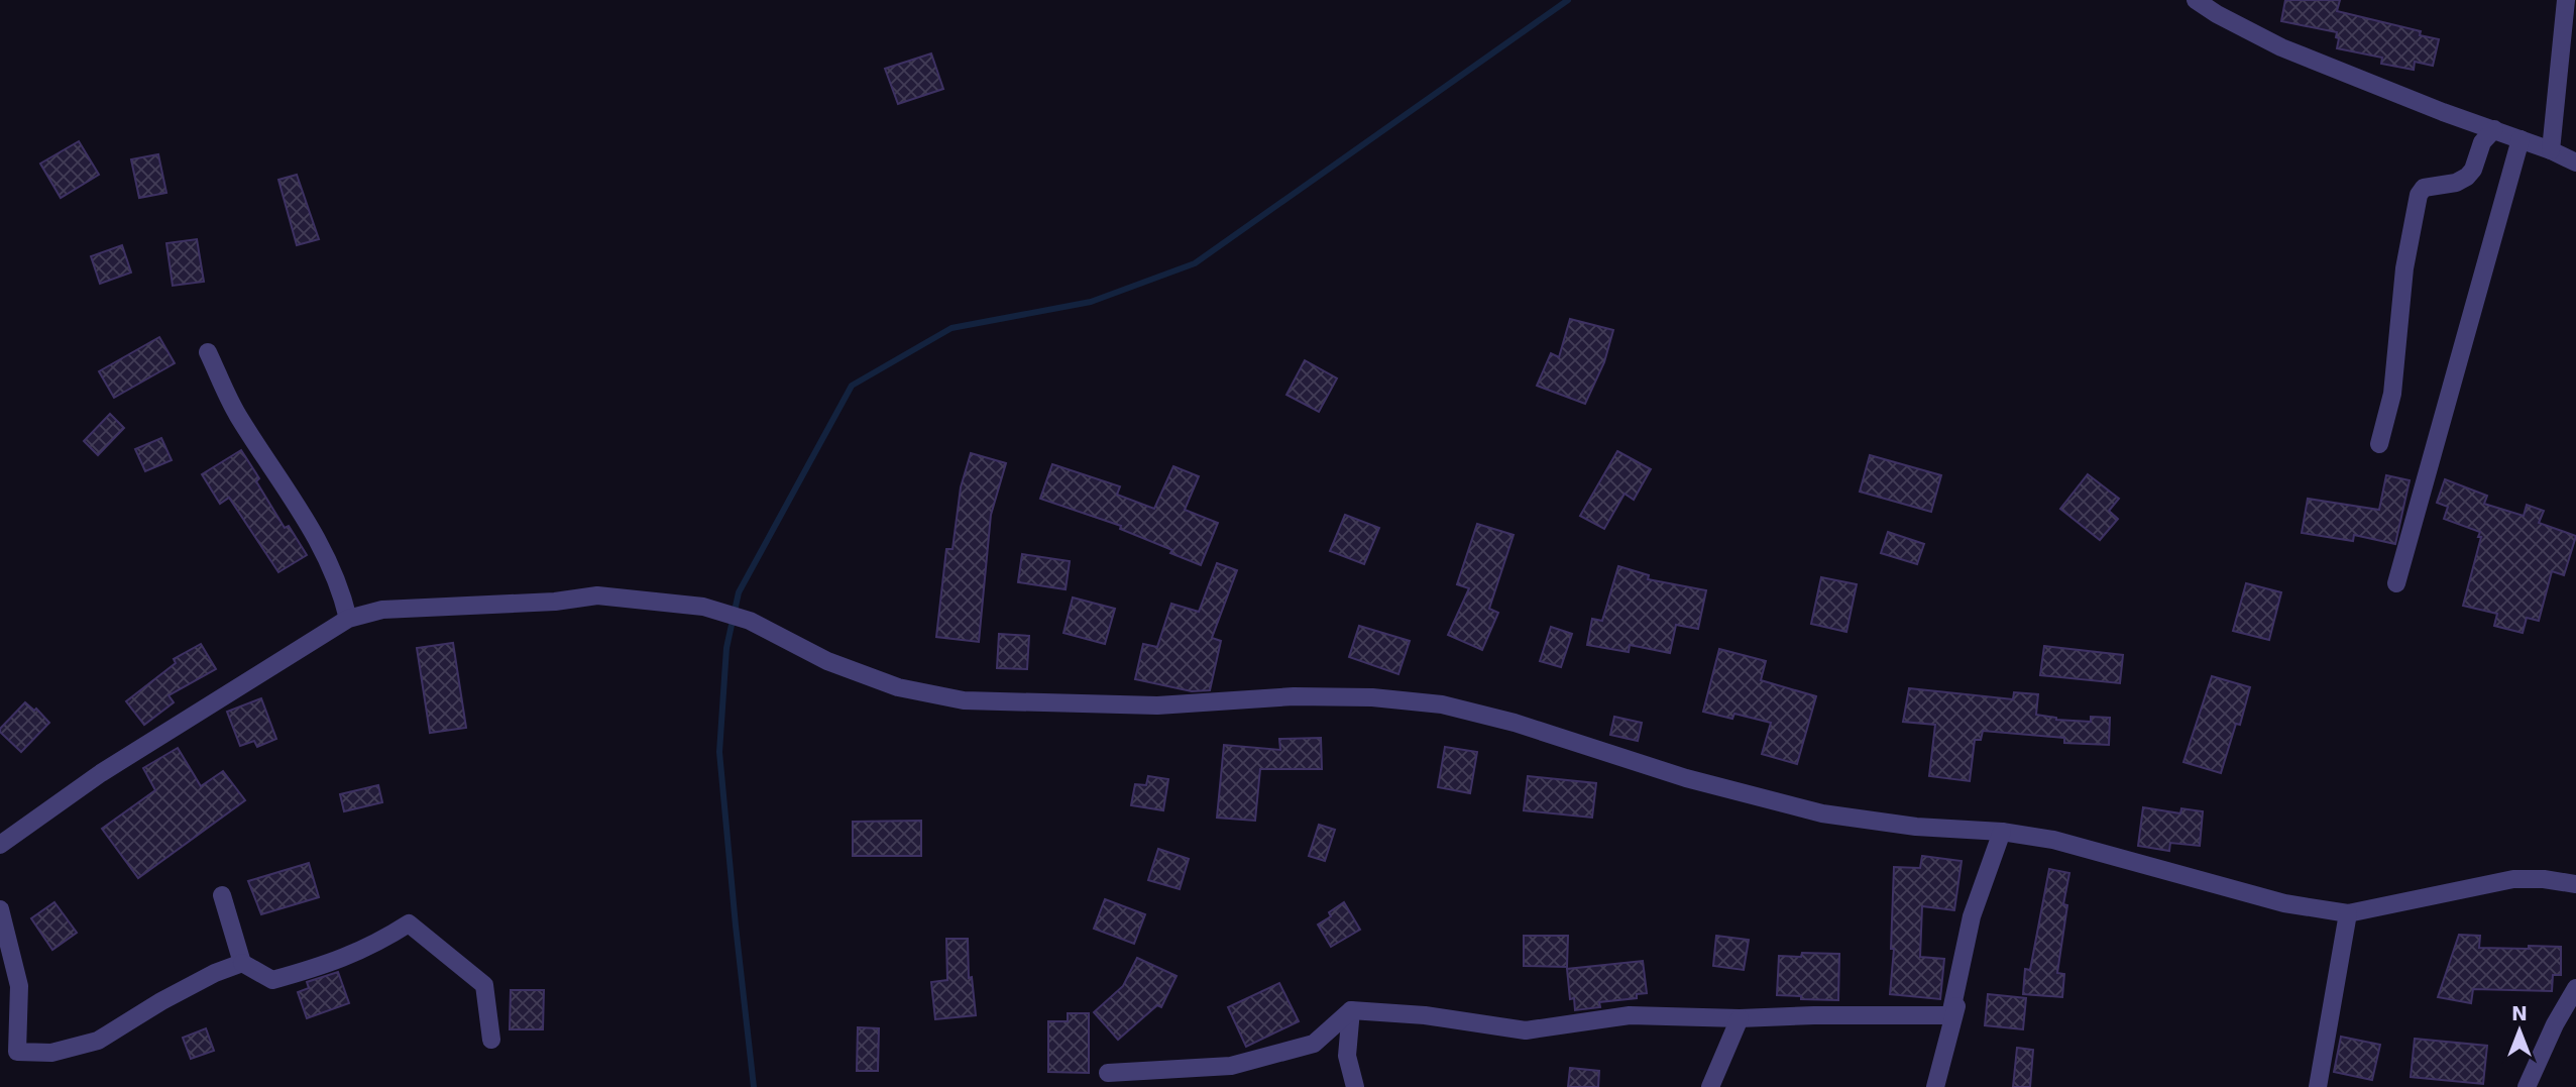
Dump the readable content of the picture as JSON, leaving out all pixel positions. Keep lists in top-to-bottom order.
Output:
{
  "north": "top"
}
